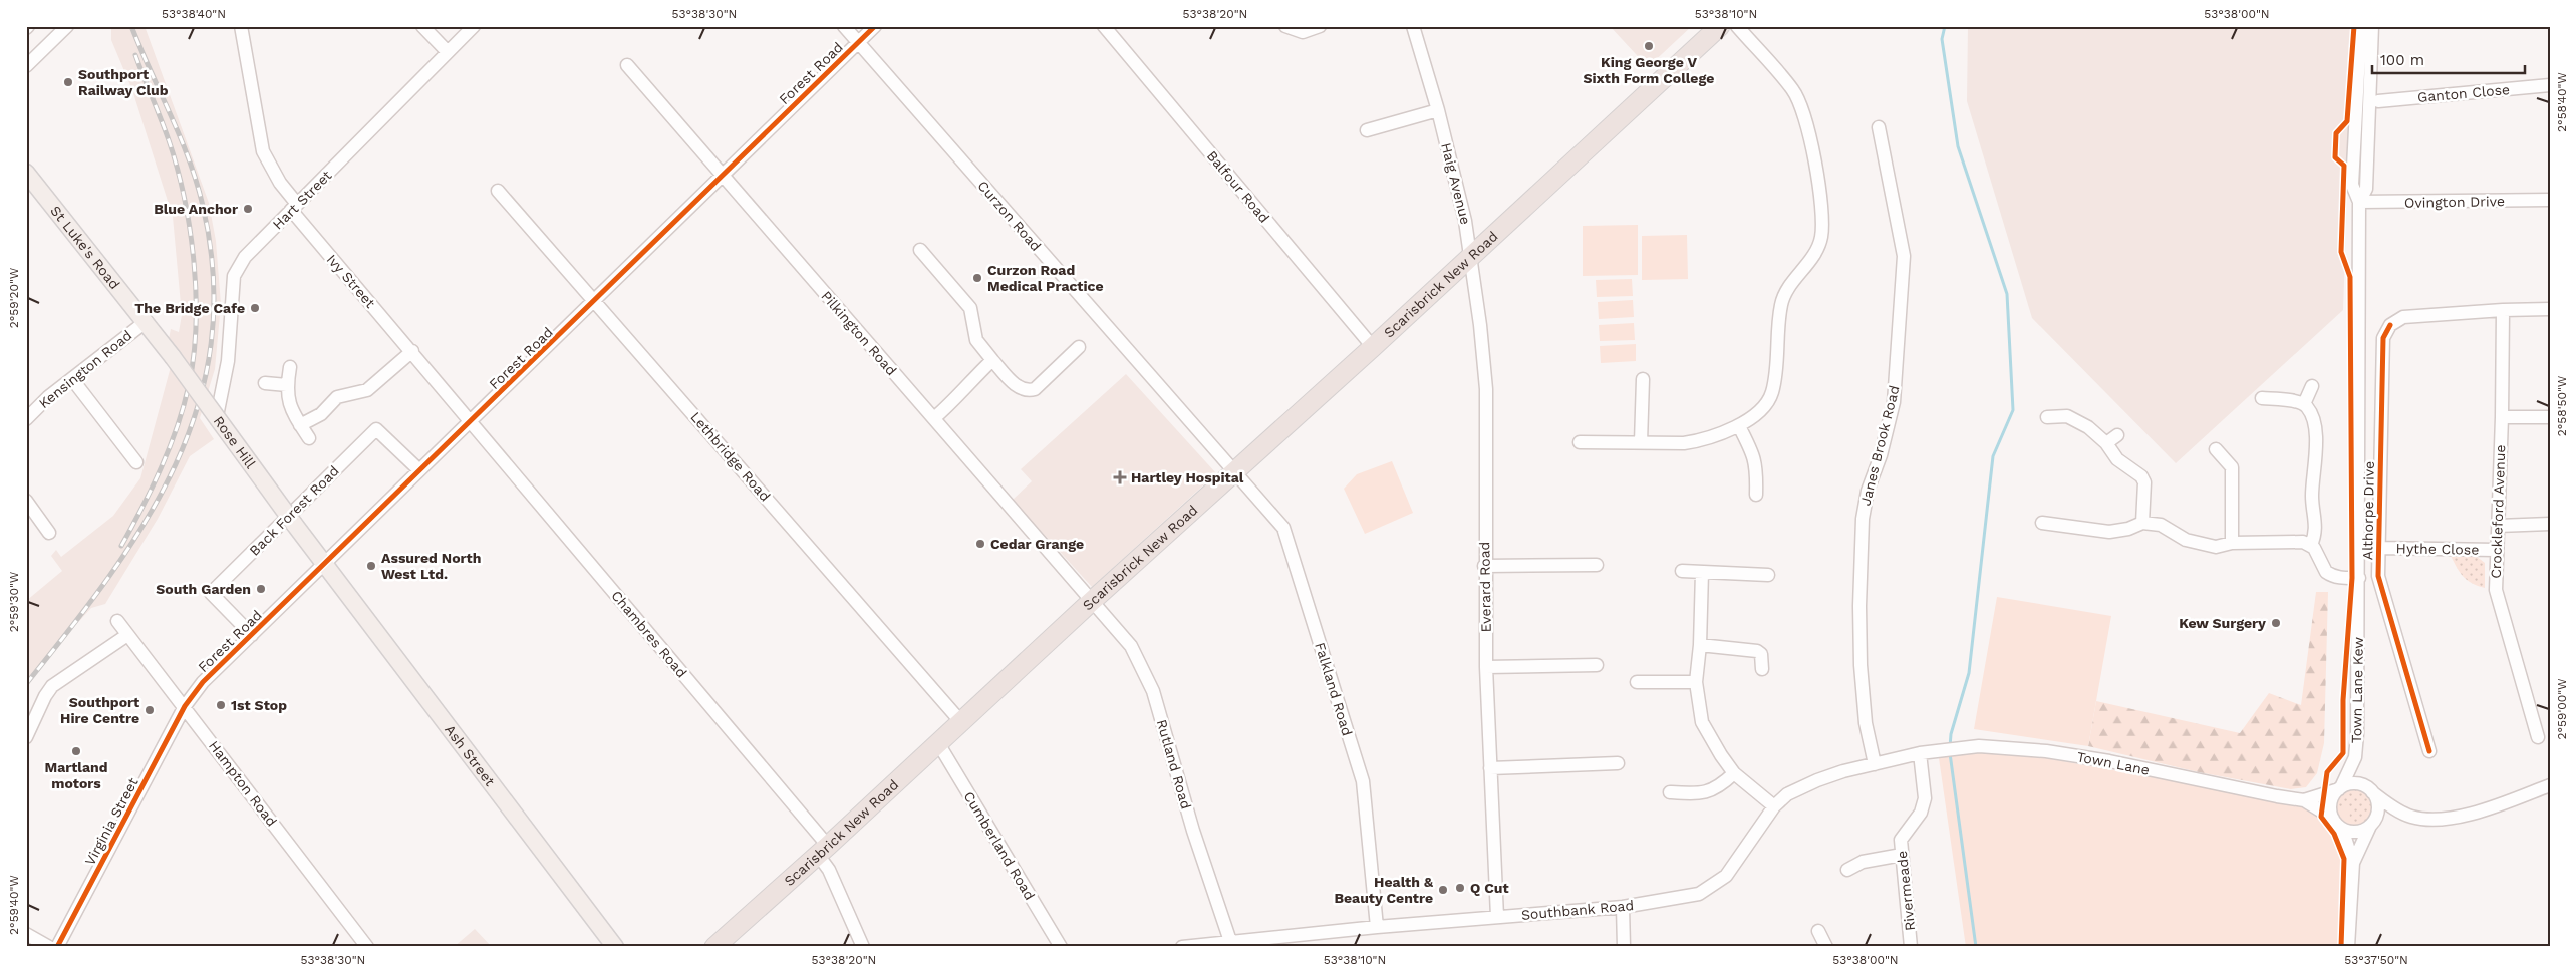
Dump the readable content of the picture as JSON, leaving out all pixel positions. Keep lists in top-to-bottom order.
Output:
{
  "streets": {
    "highway": ["Scarisbrick New Road"],
    "main road": ["St Luke's Road", "Rose Hill", "Ash Street"],
    "street": [
      "Forest Road",
      "Ganton Close",
      "Haig Avenue",
      "Balfour Road",
      "Hart Street",
      "Ovington Drive",
      "Curzon Road",
      "Ivy Street",
      "Pilkington Road",
      "Kensington Road",
      "Janes Brook Road",
      "Lethbridge Road",
      "Back Forest Road",
      "Althorpe Drive",
      "Crockleford Avenue",
      "Hythe Close",
      "Everard Road",
      "Chambres Road",
      "Falkland Road",
      "Town Lane Kew",
      "Town Lane",
      "Rutland Road",
      "Hampton Road",
      "Virginia Street",
      "Cumberland Road",
      "Rivermeade",
      "Southbank Road"
    ]
  },
  "crossings": [
    ["Forest Road", "Curzon Road"],
    ["Forest Road", "Ivy Street"],
    ["Forest Road", "Pilkington Road"],
    ["Forest Road", "Rose Hill"],
    ["Forest Road", "Lethbridge Road"],
    ["Forest Road", "Back Forest Road"],
    ["Forest Road", "Chambres Road"],
    ["Forest Road", "Ash Street"],
    ["Forest Road", "Hampton Road"],
    ["Forest Road", "Virginia Street"],
    ["Haig Avenue", "Scarisbrick New Road"],
    ["Haig Avenue", "Everard Road"],
    ["Balfour Road", "Scarisbrick New Road"],
    ["Hart Street", "Ivy Street"],
    ["Hart Street", "Rose Hill"],
    ["Ovington Drive", "Town Lane Kew"],
    ["Curzon Road", "Scarisbrick New Road"],
    ["Curzon Road", "Falkland Road"],
    ["St Luke's Road", "Kensington Road"],
    ["St Luke's Road", "Rose Hill"],
    ["Ivy Street", "Chambres Road"],
    ["Scarisbrick New Road", "Pilkington Road"],
    ["Scarisbrick New Road", "Lethbridge Road"],
    ["Scarisbrick New Road", "Everard Road"],
    ["Scarisbrick New Road", "Chambres Road"],
    ["Scarisbrick New Road", "Falkland Road"],
    ["Scarisbrick New Road", "Rutland Road"],
    ["Scarisbrick New Road", "Cumberland Road"],
    ["Pilkington Road", "Rutland Road"],
    ["Kensington Road", "Rose Hill"],
    ["Rose Hill", "Ash Street"],
    ["Janes Brook Road", "Southbank Road"],
    ["Althorpe Drive", "Crockleford Avenue"],
    ["Althorpe Drive", "Hythe Close"],
    ["Crockleford Avenue", "Hythe Close"],
    ["Everard Road", "Southbank Road"],
    ["Falkland Road", "Southbank Road"],
    ["Town Lane Kew", "Town Lane"],
    ["Town Lane", "Rivermeade"],
    ["Town Lane", "Southbank Road"],
    ["Rutland Road", "Southbank Road"],
    ["Hampton Road", "Virginia Street"],
    ["Rivermeade", "Southbank Road"]
  ],
  "places": {
    "other": [
      "King George V Sixth Form College",
      "Southport Railway Club",
      "Blue Anchor",
      "Curzon Road Medical Practice",
      "The Bridge Cafe",
      "Cedar Grange",
      "Assured North West Ltd.",
      "South Garden",
      "Kew Surgery",
      "1st Stop",
      "Southport Hire Centre",
      "Martland motors",
      "Q Cut",
      "Health & Beauty Centre"
    ],
    "health": ["Hartley Hospital"]
  },
  "scale_bar": "100 m",
  "coordinates": [
    "53°38'40\"N",
    "53°38'30\"N",
    "53°38'20\"N",
    "53°38'10\"N",
    "53°38'00\"N",
    "2°58'40\"W",
    "2°59'20\"W",
    "2°58'50\"W",
    "2°59'30\"W",
    "2°59'00\"W",
    "2°59'40\"W",
    "53°37'50\"N"
  ]
}
